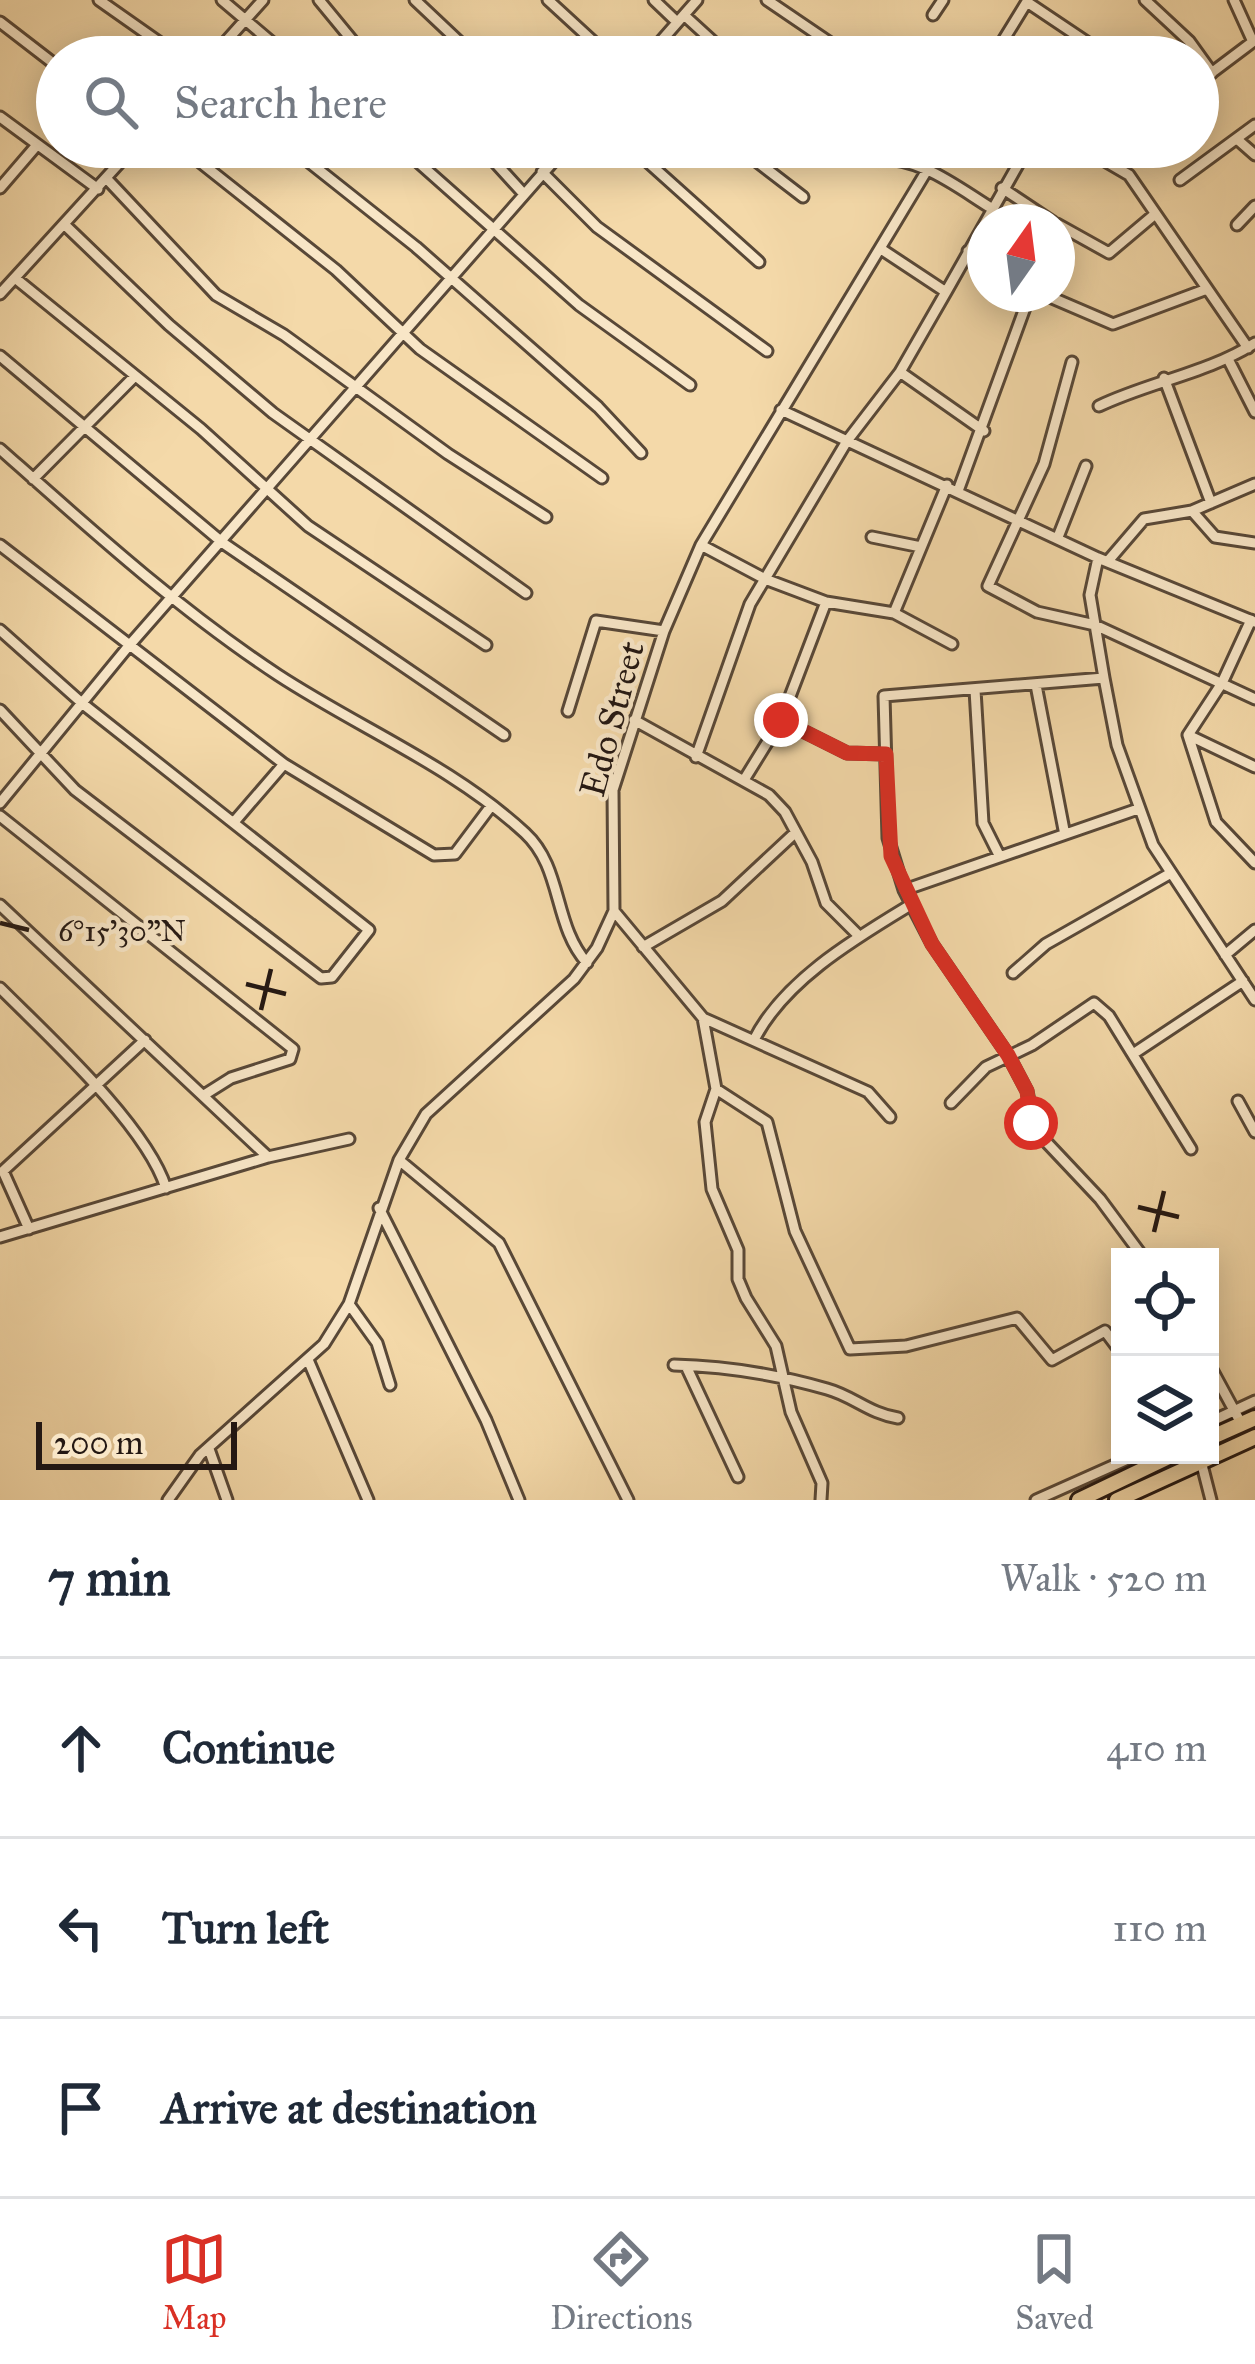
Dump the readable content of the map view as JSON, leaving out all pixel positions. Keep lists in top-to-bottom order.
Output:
{
  "streets": {
    "street": ["Edo Street"]
  },
  "scale_bar": "200 m",
  "north": "top",
  "page": {
    "search": "Search here",
    "scale": "200 m",
    "heading": ["7 min", "Walk · 520 m"],
    "list": [
      ["Continue", "410 m"],
      ["Turn left", "110 m"],
      "Arrive at destination"
    ],
    "nav": ["Map", "Directions", "Saved"]
  },
  "coordinates": ["6°15'30\"N"]
}
